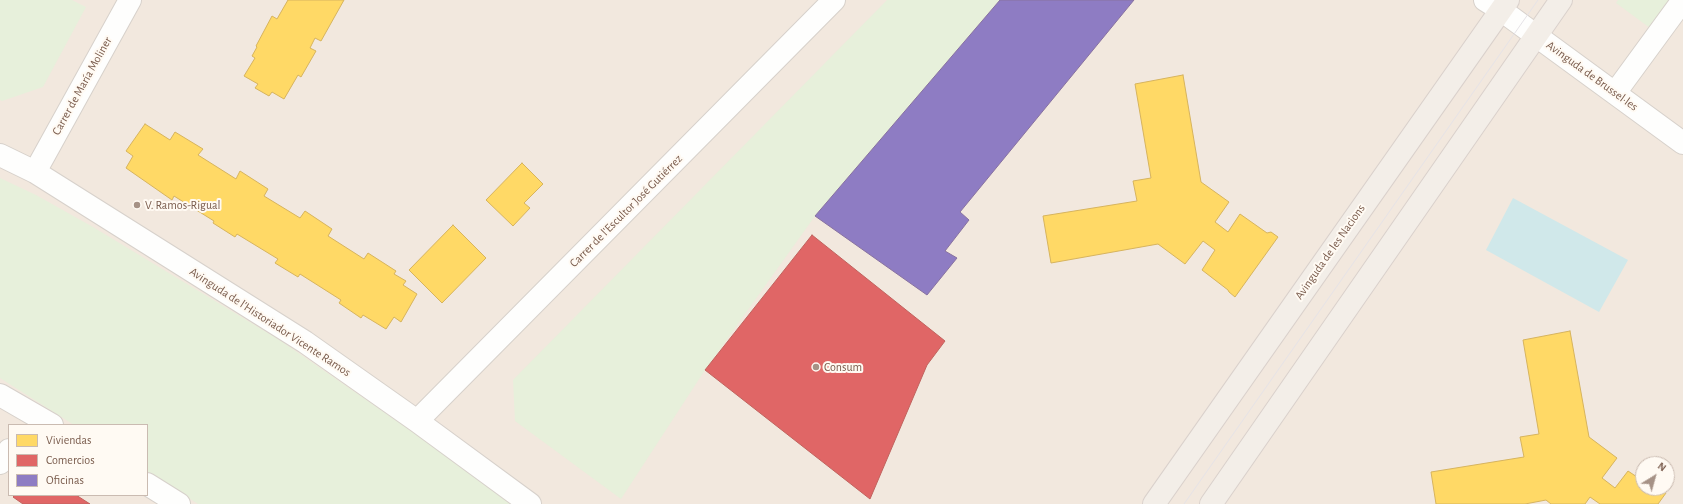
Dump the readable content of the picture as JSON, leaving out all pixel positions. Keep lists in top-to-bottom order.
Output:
{
  "streets": {
    "main road": ["Avinguda de les Nacions"],
    "street": [
      "Avinguda de Brussel·les",
      "Carrer de María Moliner",
      "Carrer de l'Escultor José Gutiérrez",
      "Avinguda de l'Historiador Vicente Ramos"
    ]
  },
  "crossings": [
    ["Avinguda de Brussel·les", "Avinguda de les Nacions"],
    ["Carrer de María Moliner", "Avinguda de l'Historiador Vicente Ramos"],
    ["Carrer de l'Escultor José Gutiérrez", "Avinguda de l'Historiador Vicente Ramos"]
  ],
  "places": ["V. Ramos-Rigual", "Consum"],
  "legend": ["Viviendas", "Comercios", "Oficinas"],
  "north": "top right"
}
